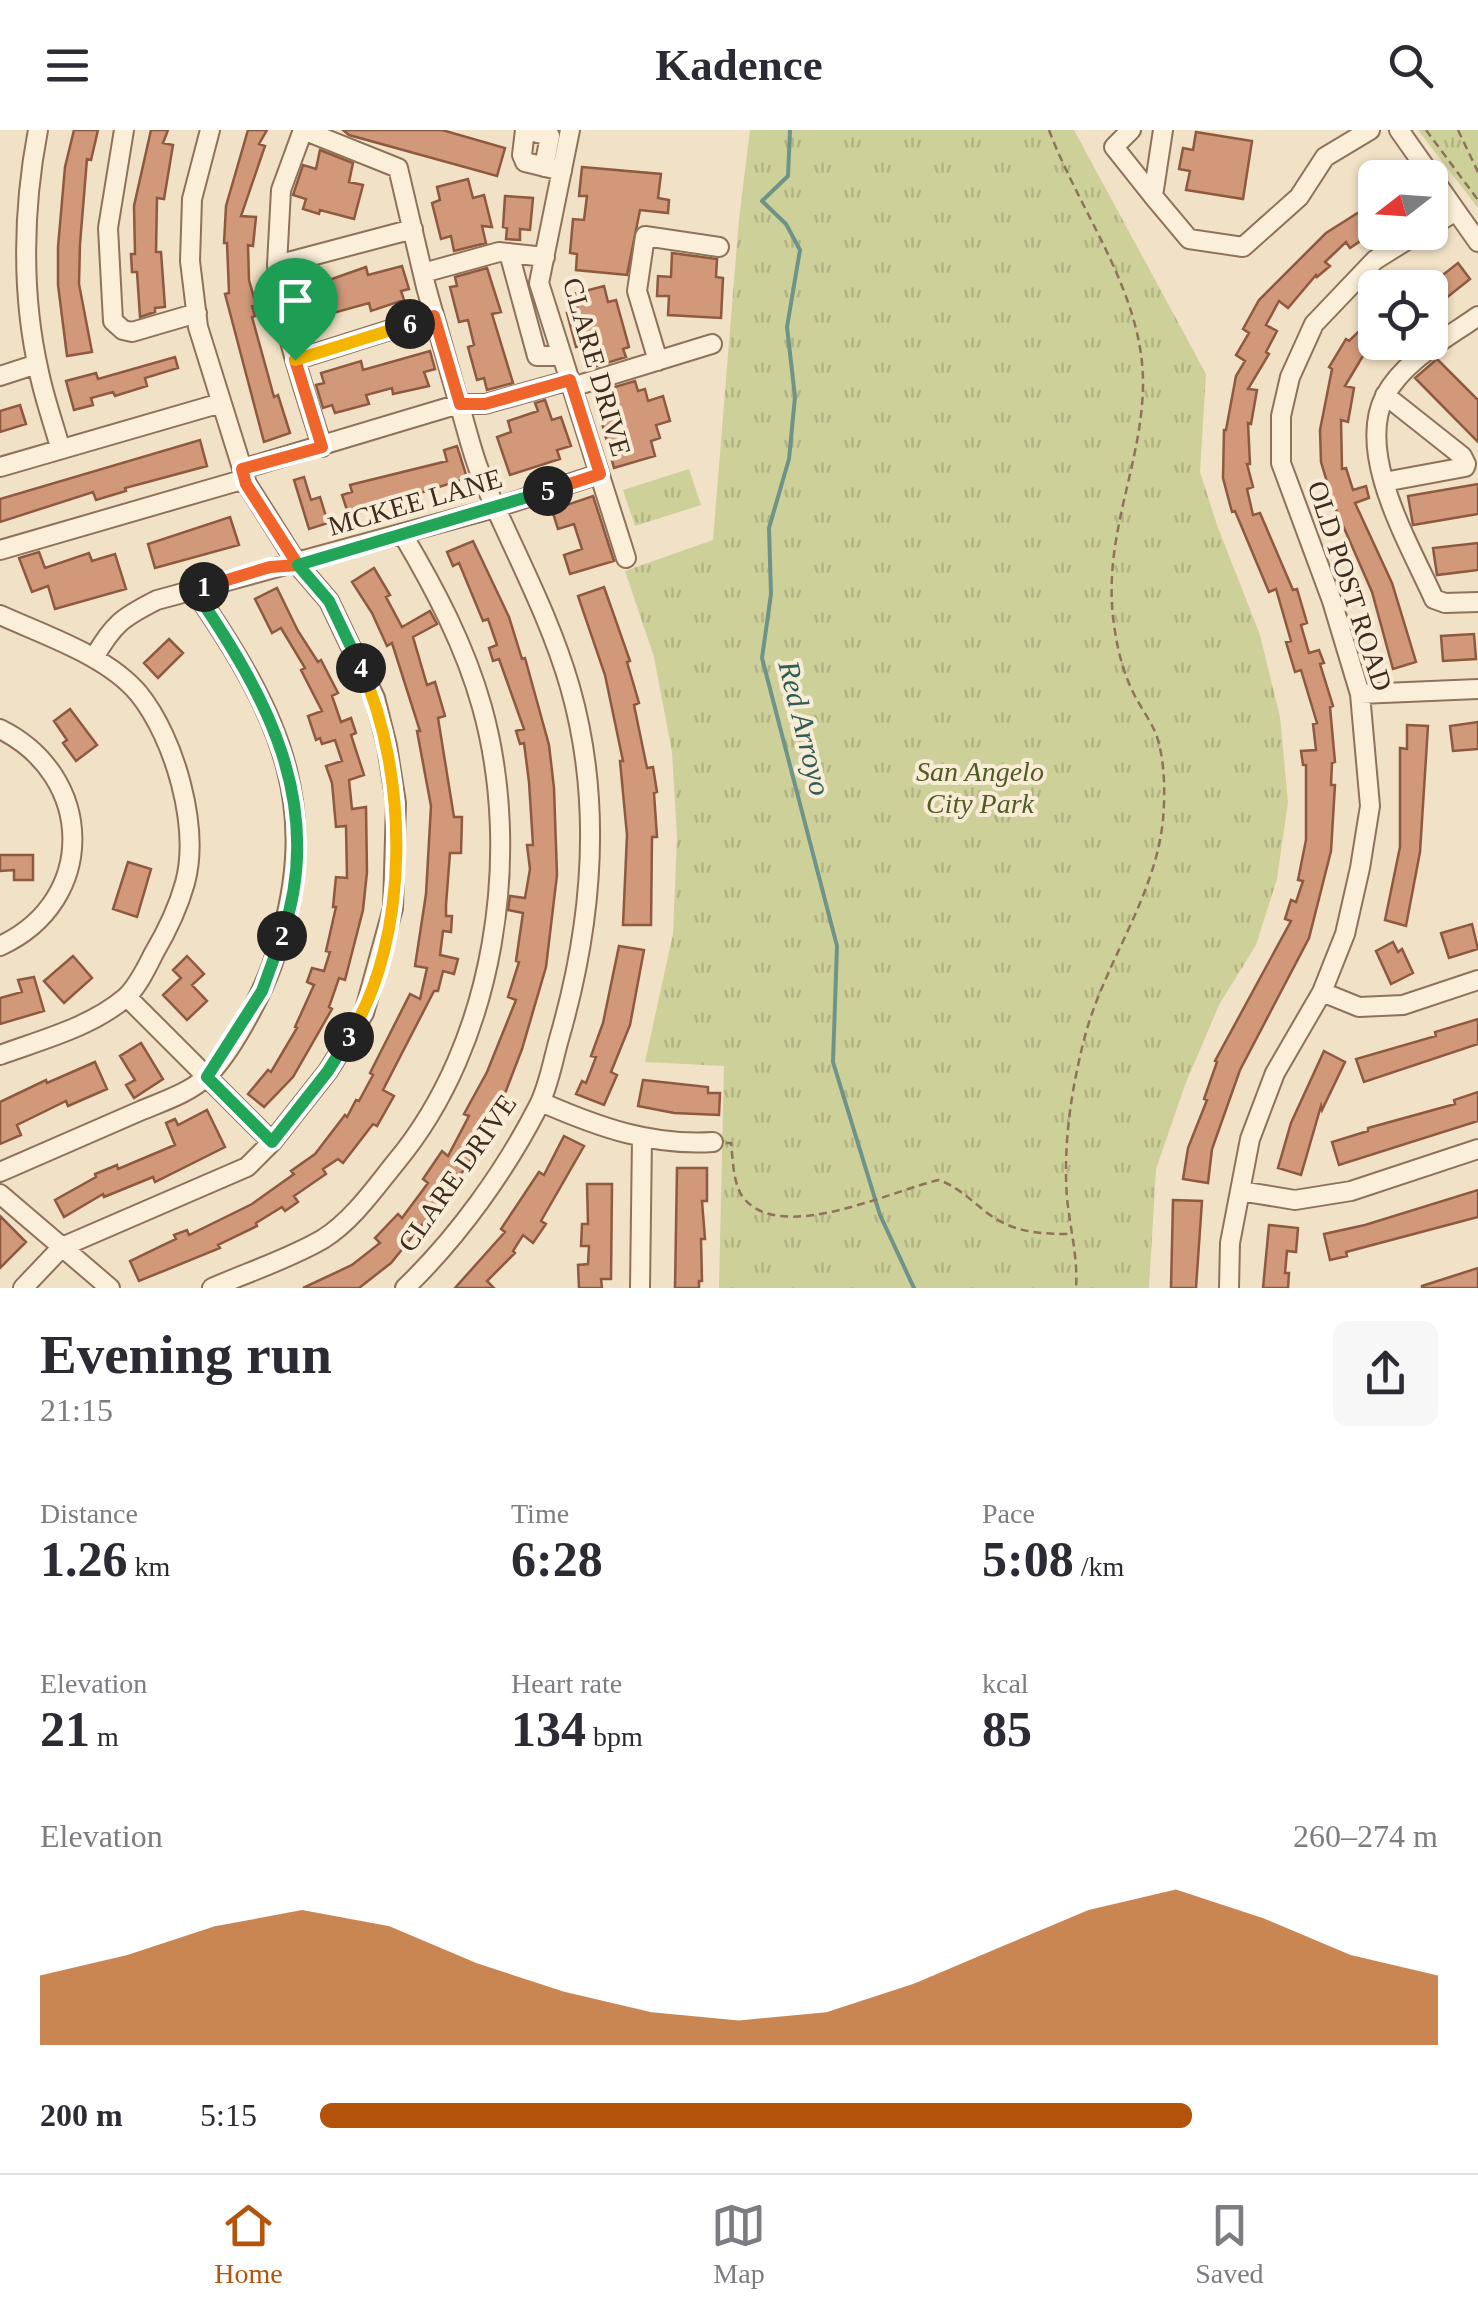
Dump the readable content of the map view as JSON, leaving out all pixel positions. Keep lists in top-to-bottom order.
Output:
{
  "streets": {
    "street": ["CLARE DRIVE", "MCKEE LANE", "OLD POST ROAD"]
  },
  "crossings": [
    ["CLARE DRIVE", "MCKEE LANE"]
  ],
  "water": ["Red Arroyo"],
  "parks": ["San Angelo City Park"],
  "north": "left",
  "page": {
    "header": "Kadence",
    "pins": [
      "6",
      "5",
      "1",
      "4",
      "2",
      "3"
    ],
    "heading": ["Evening run", "21:15"],
    "stats": [
      ["Distance", "1.26 km"],
      ["Time", "6:28"],
      ["Pace", "5:08 /km"],
      ["Elevation", "21 m"],
      ["Heart rate", "134 bpm"],
      ["kcal", "85"]
    ],
    "chart": ["Elevation", "260–274 m"],
    "list": [
      {
        "name": "200 m",
        "note": "5:15"
      }
    ],
    "tabs": ["Home", "Map", "Saved"]
  }
}
